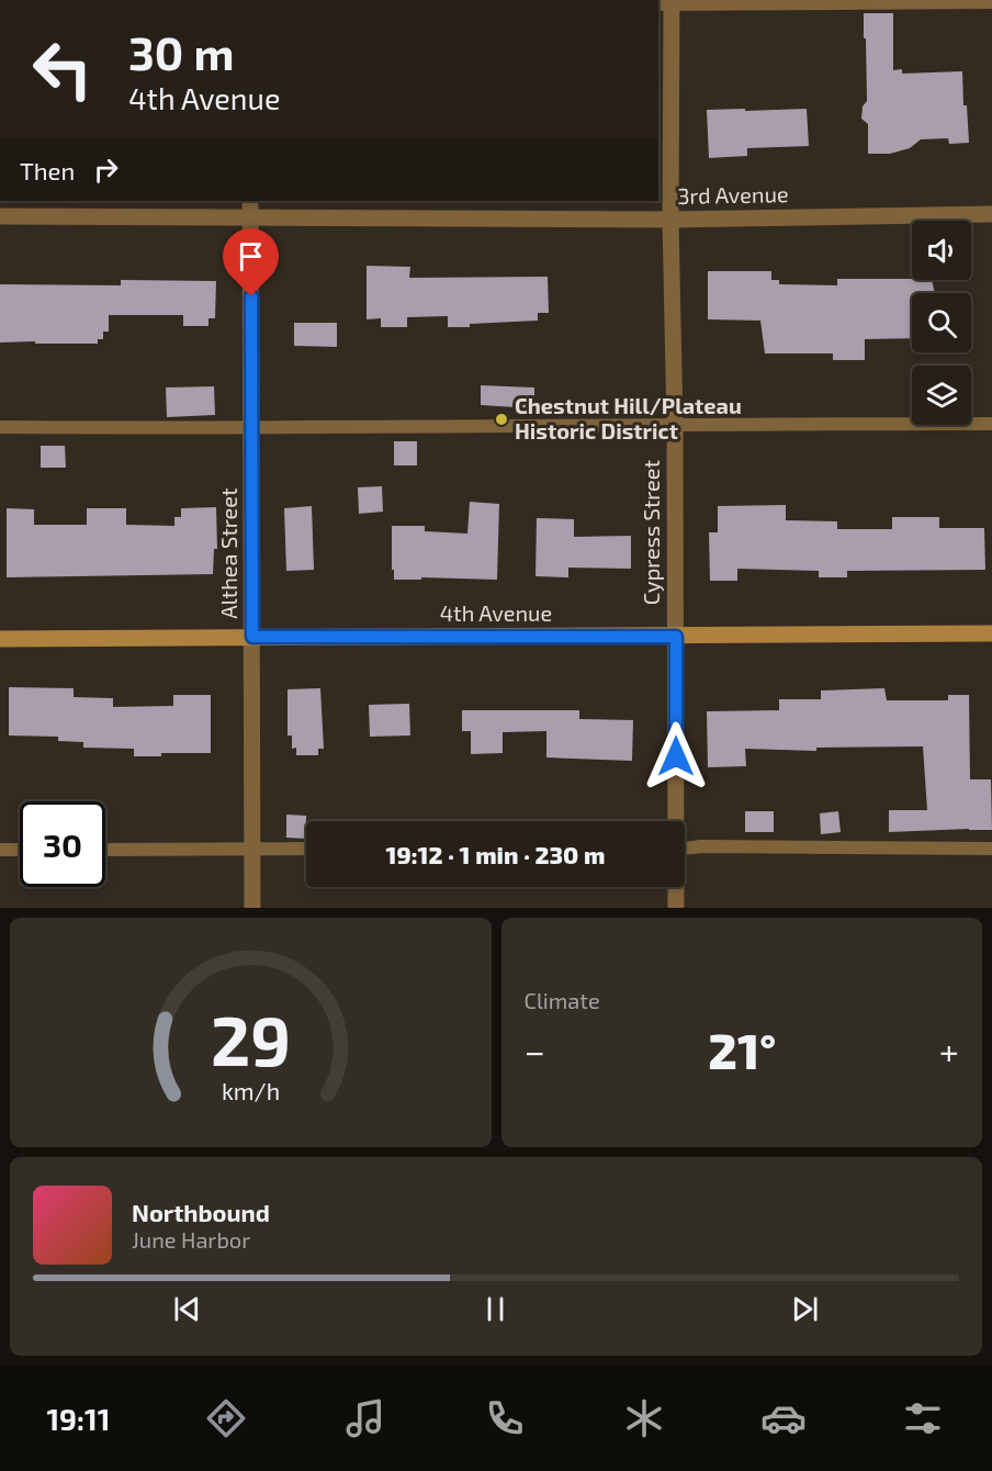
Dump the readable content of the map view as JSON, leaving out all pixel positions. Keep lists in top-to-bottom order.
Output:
{
  "streets": {
    "main road": ["4th Avenue"],
    "street": ["3rd Avenue", "Cypress Street", "Althea Street"]
  },
  "crossings": [
    ["3rd Avenue", "Cypress Street"],
    ["3rd Avenue", "Althea Street"],
    ["Cypress Street", "4th Avenue"],
    ["Althea Street", "4th Avenue"]
  ],
  "places": ["Chestnut Hill/Plateau Historic District"],
  "page": {
    "turn": ["30 m", "4th Avenue"],
    "then": "Then",
    "limit": "30",
    "trip": "19:12 · 1 min · 230 m",
    "tile": "Climate",
    "heat": ["−", "21°", "+"],
    "song": ["Northbound", "June Harbor"],
    "tabs": "19:11",
    "gauge": ["29", "km/h"]
  }
}
